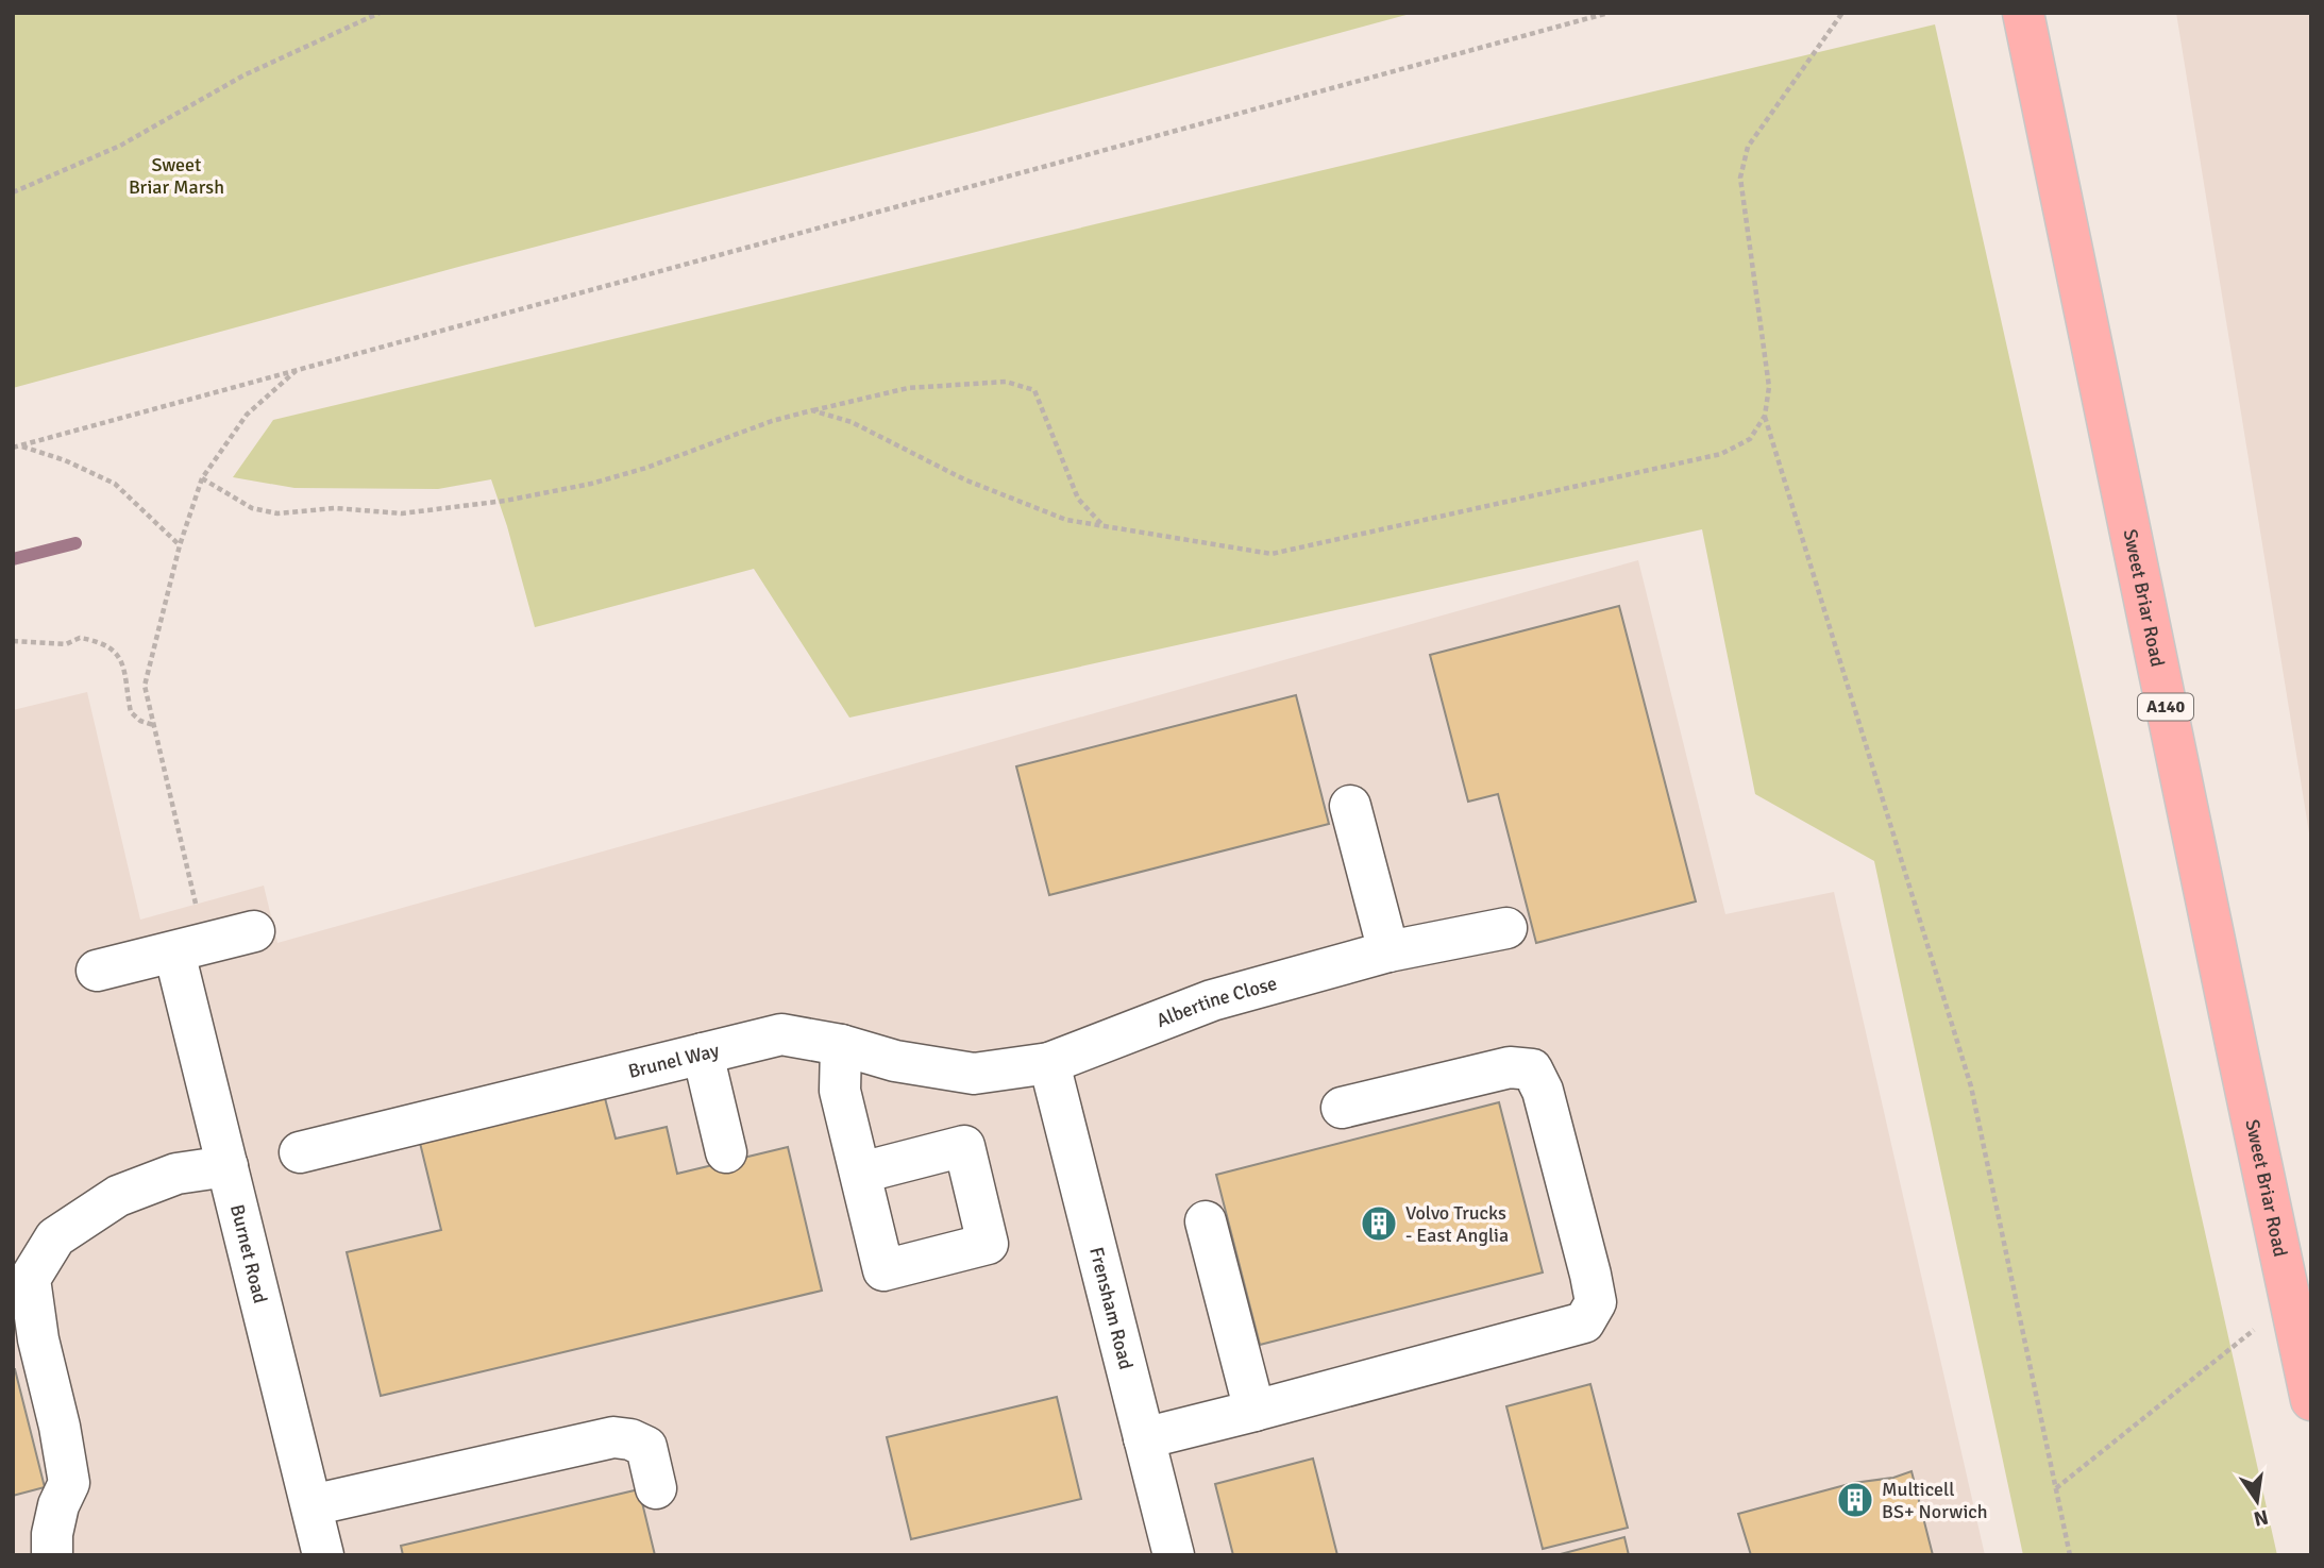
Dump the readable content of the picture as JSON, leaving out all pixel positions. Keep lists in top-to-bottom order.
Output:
{
  "streets": {
    "highway": ["Sweet Briar Road", "A140"],
    "street": [
      "Albertine Close",
      "Brunel Way",
      "Burnet Road",
      "Frensham Road"
    ]
  },
  "crossings": [
    ["Albertine Close", "Brunel Way"],
    ["Albertine Close", "Frensham Road"],
    ["Brunel Way", "Frensham Road"]
  ],
  "parks": ["Sweet Briar Marsh"],
  "places": {
    "building": ["Volvo Trucks - East Anglia", "Multicell BS+ Norwich"]
  },
  "north": "bottom"
}
